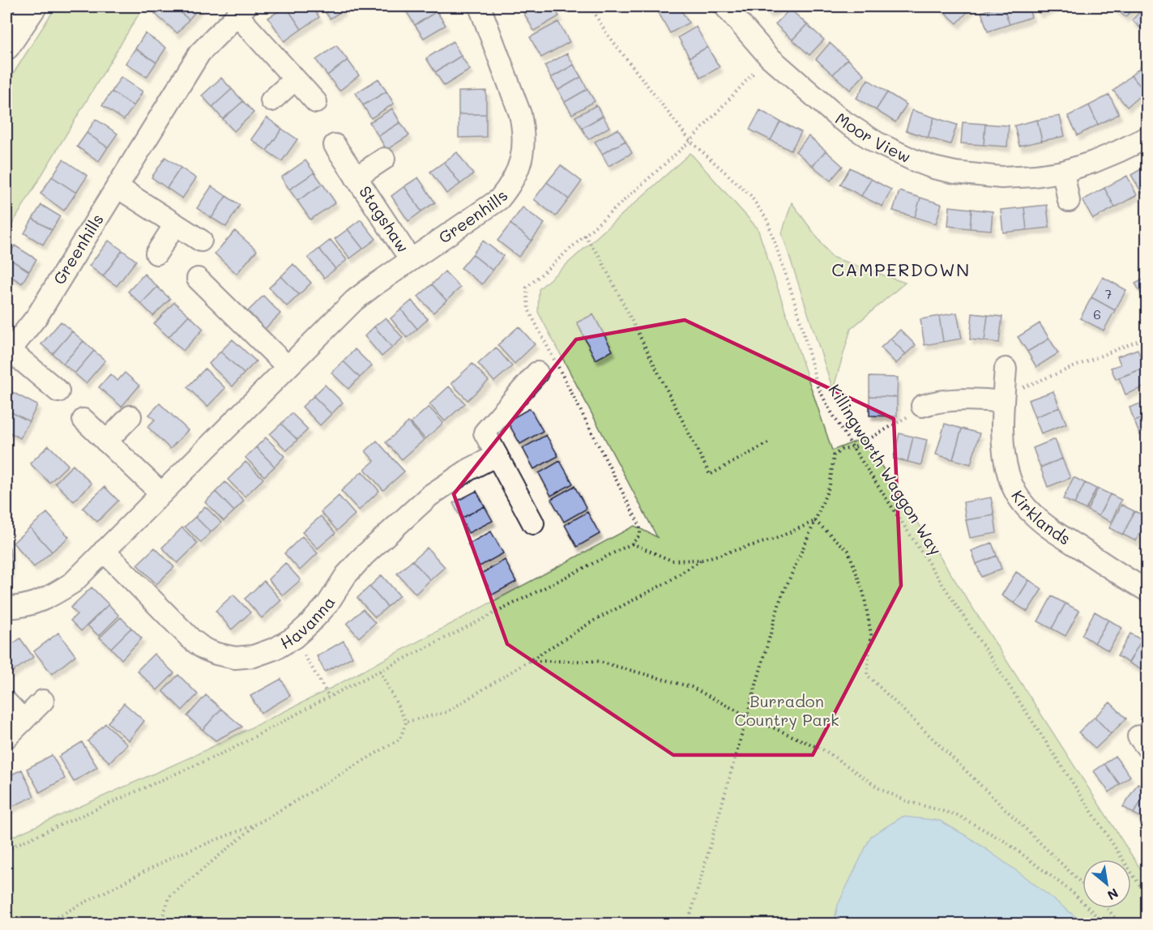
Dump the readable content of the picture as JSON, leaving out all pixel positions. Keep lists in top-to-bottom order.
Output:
{
  "streets": {
    "street": [
      "Moor View",
      "Greenhills",
      "Stagshaw",
      "Kirklands",
      "Havanna"
    ],
    "path": ["Killingworth Waggon Way"]
  },
  "crossings": [
    ["Greenhills", "Stagshaw"],
    ["Greenhills", "Havanna"]
  ],
  "districts": ["CAMPERDOWN"],
  "parks": ["Burradon Country Park"],
  "house_numbers": ["7", "6"],
  "north": "bottom right"
}
